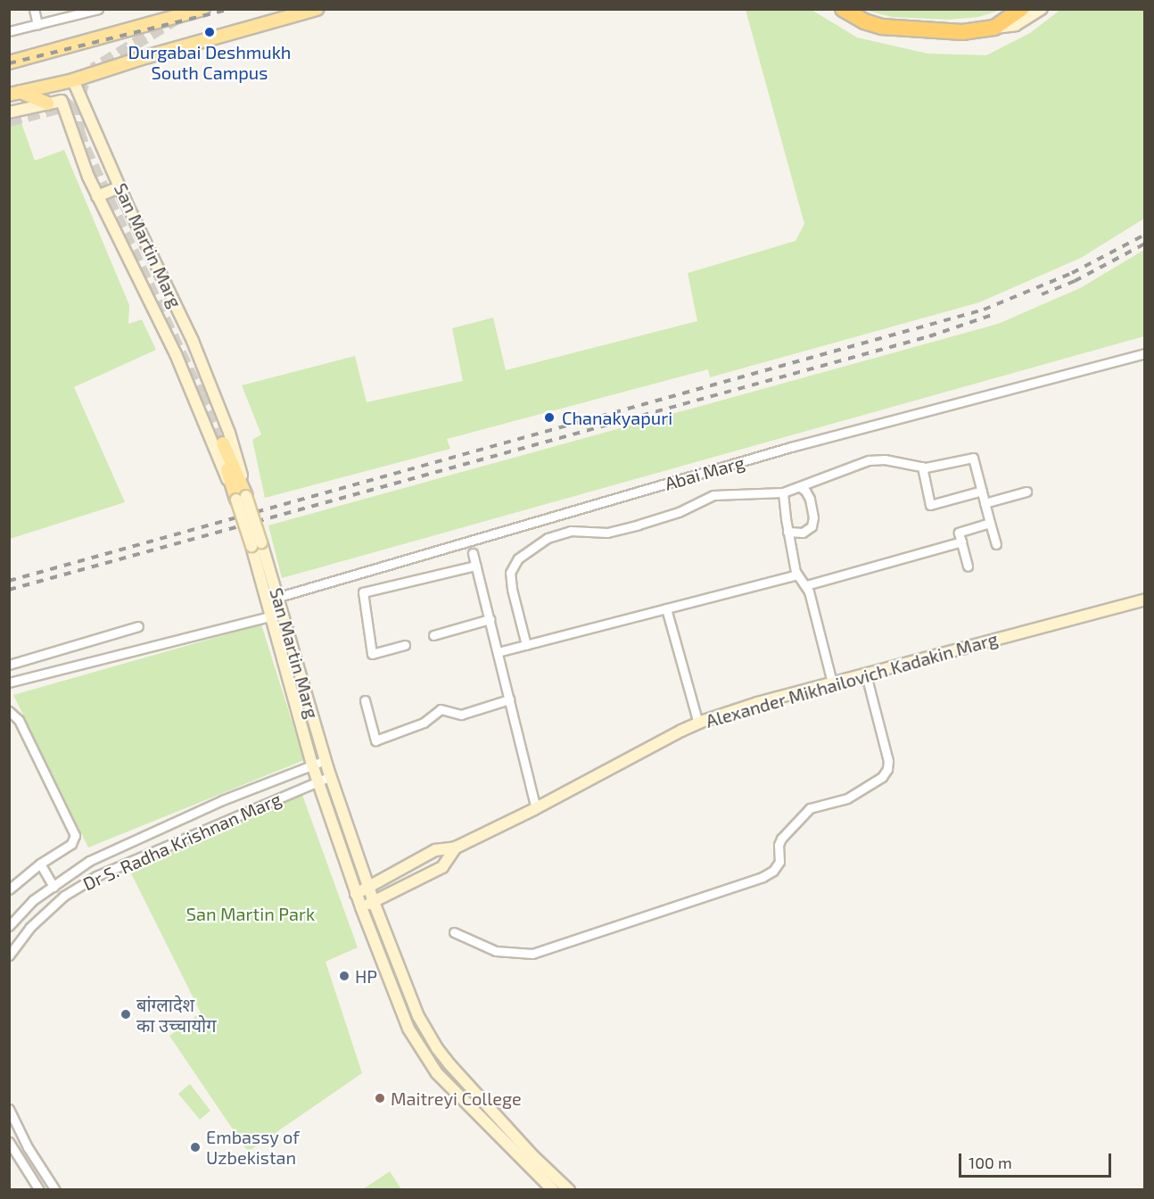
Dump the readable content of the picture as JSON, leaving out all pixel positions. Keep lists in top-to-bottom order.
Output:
{
  "streets": {
    "street": [
      "San Martin Marg",
      "Abai Marg",
      "Alexander Mikhailovich Kadakin Marg",
      "Dr S. Radha Krishnan Marg"
    ]
  },
  "crossings": [
    ["San Martin Marg", "Abai Marg"],
    ["San Martin Marg", "Dr S. Radha Krishnan Marg"]
  ],
  "parks": ["San Martin Park"],
  "places": [
    "Durgabai Deshmukh South Campus",
    "Chanakyapuri",
    "HP",
    "बांग्लादेश का उच्चायोग",
    "Maitreyi College",
    "Embassy of Uzbekistan"
  ],
  "scale_bar": "100 m"
}
